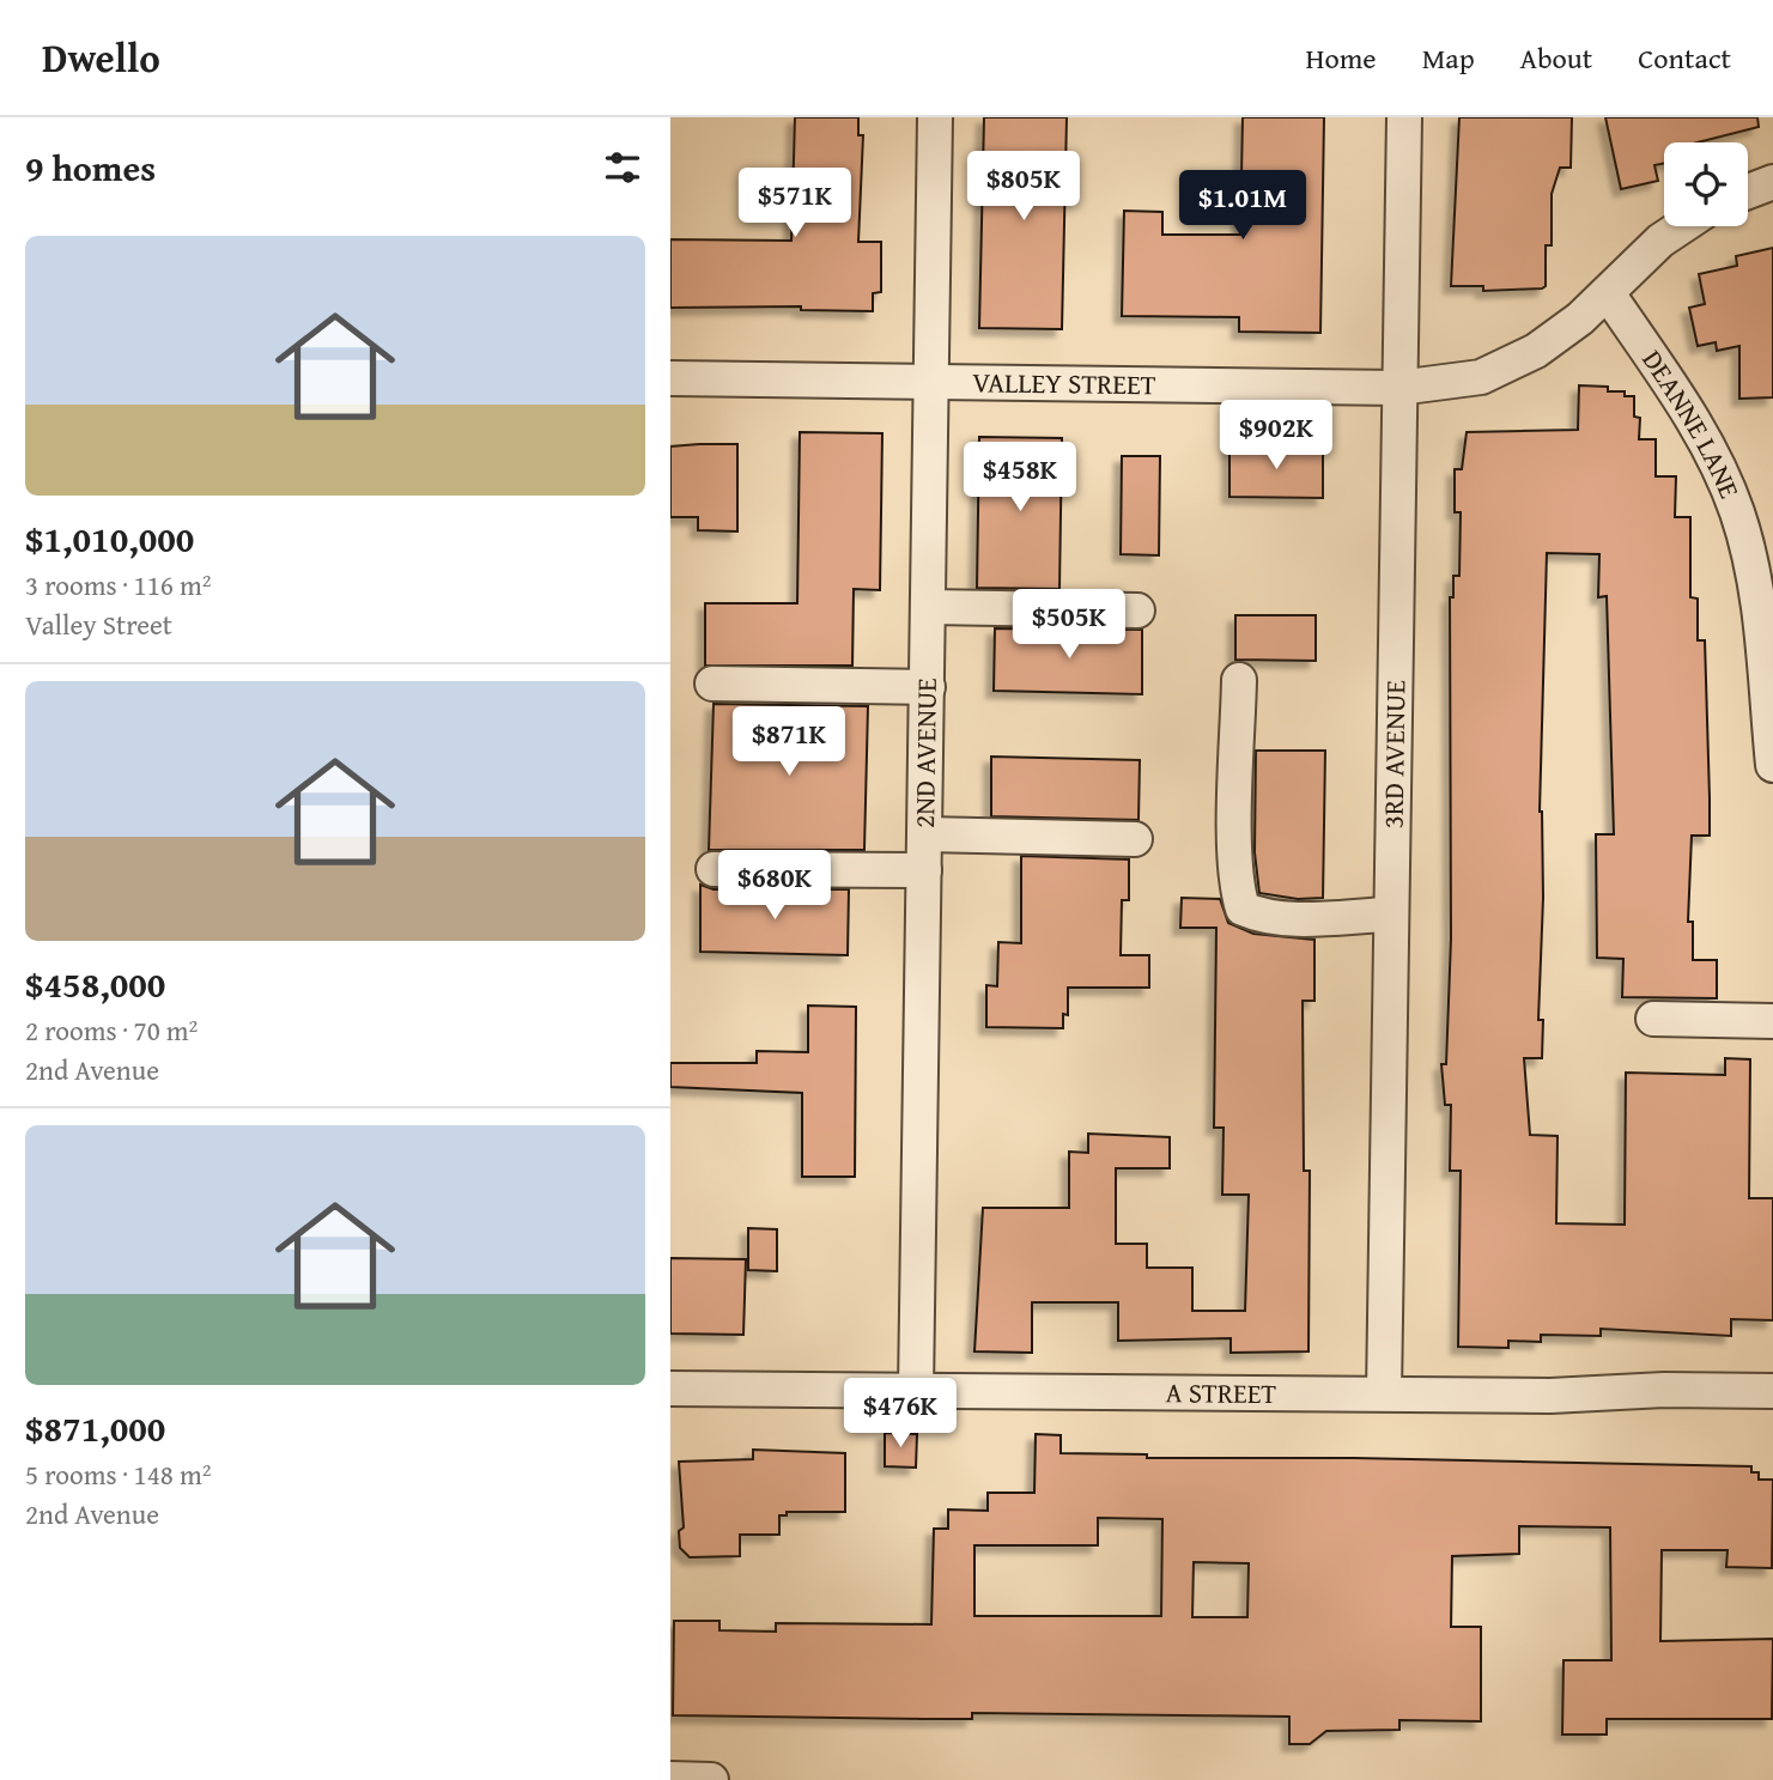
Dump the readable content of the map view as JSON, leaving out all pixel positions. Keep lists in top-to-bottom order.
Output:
{
  "streets": {
    "street": [
      "VALLEY STREET",
      "DEANNE LANE",
      "2ND AVENUE",
      "3RD AVENUE",
      "A STREET"
    ]
  },
  "crossings": [
    ["VALLEY STREET", "DEANNE LANE"],
    ["VALLEY STREET", "2ND AVENUE"],
    ["VALLEY STREET", "3RD AVENUE"],
    ["2ND AVENUE", "A STREET"],
    ["3RD AVENUE", "A STREET"]
  ],
  "page": {
    "header": "Dwello",
    "nav": [
      "Home",
      "Map",
      "About",
      "Contact"
    ],
    "heading": "9 homes",
    "price": [
      "$805K",
      "$571K",
      "$1.01M",
      "$902K",
      "$458K",
      "$505K",
      "$871K",
      "$680K",
      "$476K"
    ],
    "list": [
      {
        "name": "$1,010,000",
        "note": "3 rooms · 116 m² · Valley Street"
      },
      {
        "name": "$458,000",
        "note": "2 rooms · 70 m² · 2nd Avenue"
      },
      {
        "name": "$871,000",
        "note": "5 rooms · 148 m² · 2nd Avenue"
      }
    ]
  }
}
